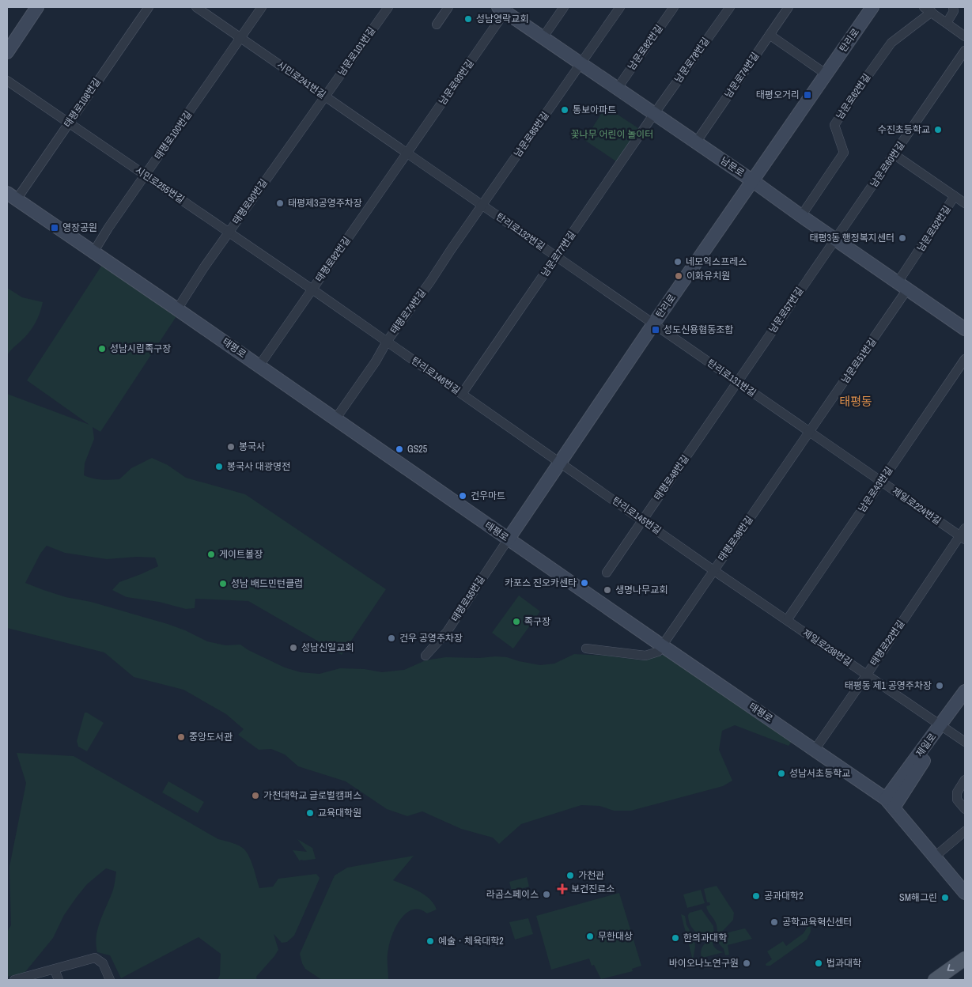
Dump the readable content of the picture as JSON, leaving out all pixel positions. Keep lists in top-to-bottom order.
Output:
{
  "streets": {
    "main road": [
      "탄리로",
      "남문로",
      "태평로",
      "제일로"
    ],
    "street": [
      "남문로82번길",
      "남문로101번길",
      "남문로78번길",
      "남문로74번길",
      "시민로241번길",
      "남문로93번길",
      "남문로62번길",
      "태평로108번길",
      "남문로85번길",
      "태평로100번길",
      "남문로60번길",
      "시민로255번길",
      "태평로90번길",
      "남문로52번길",
      "탄리로132번길",
      "남문로77번길",
      "태평로82번길",
      "남문로57번길",
      "태평로74번길",
      "남문로51번길",
      "탄리로146번길",
      "탄리로131번길",
      "태평로48번길",
      "남문로43번길",
      "제일로224번길",
      "탄리로145번길",
      "태평로38번길",
      "태평로55번길",
      "태평로22번길",
      "제일로238번길"
    ]
  },
  "crossings": [
    ["탄리로", "남문로"],
    ["탄리로", "탄리로132번길"],
    ["탄리로", "태평로"],
    ["탄리로", "탄리로146번길"],
    ["탄리로", "탄리로131번길"],
    ["탄리로", "탄리로145번길"],
    ["탄리로", "태평로55번길"],
    ["남문로82번길", "남문로"],
    ["남문로101번길", "시민로241번길"],
    ["남문로101번길", "태평로90번길"],
    ["남문로78번길", "남문로"],
    ["남문로78번길", "남문로77번길"],
    ["남문로74번길", "남문로"],
    ["시민로241번길", "남문로93번길"],
    ["시민로241번길", "태평로100번길"],
    ["시민로241번길", "태평로90번길"],
    ["시민로241번길", "탄리로132번길"],
    ["시민로241번길", "태평로82번길"],
    ["남문로93번길", "남문로"],
    ["남문로93번길", "탄리로132번길"],
    ["남문로93번길", "태평로82번길"],
    ["남문로62번길", "남문로"],
    ["태평로108번길", "시민로255번길"],
    ["태평로108번길", "태평로"],
    ["남문로85번길", "남문로"],
    ["남문로85번길", "탄리로132번길"],
    ["남문로85번길", "태평로74번길"],
    ["태평로100번길", "시민로255번길"],
    ["태평로100번길", "태평로"],
    ["남문로60번길", "남문로"],
    ["남문로60번길", "남문로52번길"],
    ["남문로60번길", "남문로57번길"],
    ["남문로", "남문로52번길"],
    ["남문로", "남문로77번길"],
    ["남문로", "남문로57번길"],
    ["남문로", "남문로51번길"],
    ["시민로255번길", "태평로90번길"],
    ["시민로255번길", "태평로82번길"],
    ["시민로255번길", "탄리로146번길"],
    ["태평로90번길", "태평로"],
    ["남문로52번길", "남문로51번길"],
    ["탄리로132번길", "남문로77번길"],
    ["탄리로132번길", "태평로82번길"],
    ["탄리로132번길", "태평로74번길"],
    ["탄리로132번길", "탄리로131번길"],
    ["남문로77번길", "탄리로146번길"],
    ["태평로82번길", "태평로"],
    ["태평로82번길", "탄리로146번길"],
    ["남문로57번길", "탄리로131번길"],
    ["남문로57번길", "태평로48번길"],
    ["태평로74번길", "태평로"],
    ["태평로74번길", "탄리로146번길"],
    ["태평로", "태평로38번길"],
    ["태평로", "태평로55번길"],
    ["태평로", "태평로22번길"],
    ["태평로", "제일로"],
    ["남문로51번길", "탄리로131번길"],
    ["남문로51번길", "제일로224번길"],
    ["남문로51번길", "태평로38번길"],
    ["탄리로146번길", "탄리로145번길"],
    ["탄리로131번길", "태평로48번길"],
    ["탄리로131번길", "제일로224번길"],
    ["탄리로131번길", "태평로38번길"],
    ["태평로48번길", "탄리로145번길"],
    ["남문로43번길", "제일로224번길"],
    ["남문로43번길", "제일로238번길"],
    ["제일로224번길", "태평로38번길"],
    ["제일로224번길", "태평로22번길"],
    ["탄리로145번길", "태평로38번길"],
    ["탄리로145번길", "제일로238번길"],
    ["태평로38번길", "제일로238번길"],
    ["태평로22번길", "제일로238번길"],
    ["제일로238번길", "제일로"]
  ],
  "districts": ["태평동"],
  "parks": ["꽃나무 어린이 놀이터"],
  "places": {
    "other": [
      "성남영락교회",
      "통보아파트",
      "수진초등학교",
      "태평제3공영주차장",
      "태평3동 행정복지센터",
      "네모익스프레스",
      "이화유치원",
      "성남시립족구장",
      "봉국사",
      "GS25",
      "봉국사 대광명전",
      "건우마트",
      "게이트볼장",
      "카포스 진오카센타",
      "성남 배드민턴클럽",
      "생명나무교회",
      "족구장",
      "건우 공영주차장",
      "성남신일교회",
      "태평동 제1 공영주차장",
      "중앙도서관",
      "성남서초등학교",
      "가천대학교 글로벌캠퍼스",
      "교육대학원",
      "가천관",
      "라곰스페이스",
      "공과대학2",
      "SM해그린",
      "공학교육혁신센터",
      "무한대상",
      "한의과대학",
      "예술ㆍ체육대학2",
      "바이오나노연구원",
      "법과대학"
    ],
    "transit": ["태평오거리", "영장공원", "성도신용협동조합"],
    "health": ["보건진료소"]
  }
}
